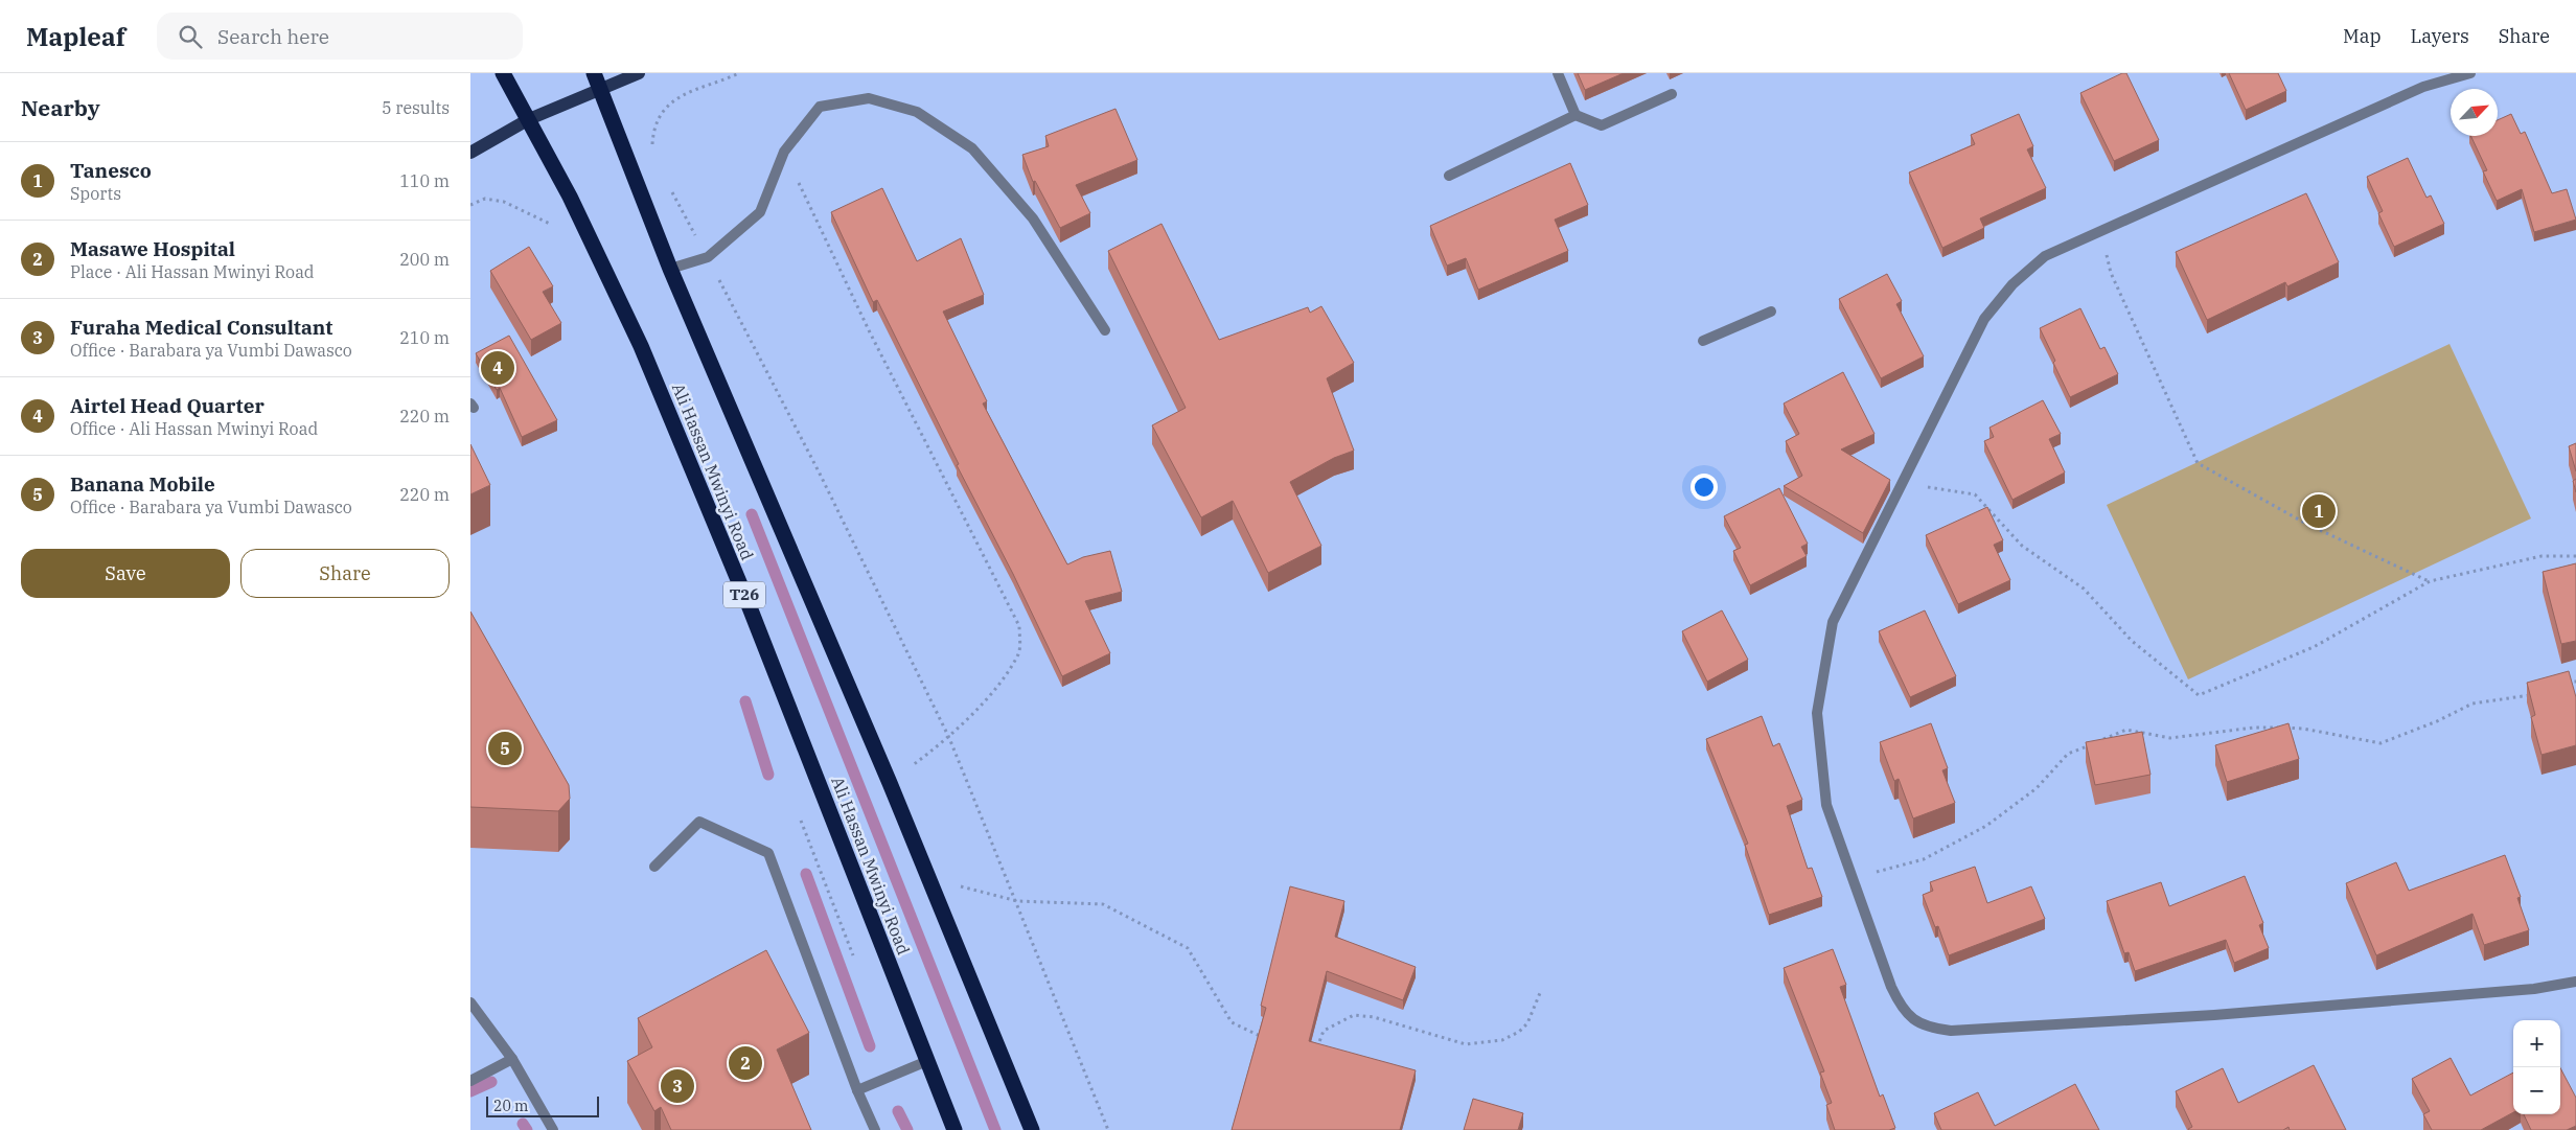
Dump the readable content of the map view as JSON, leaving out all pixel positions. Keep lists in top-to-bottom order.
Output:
{
  "streets": {
    "highway": ["Ali Hassan Mwinyi Road", "T26"]
  },
  "scale_bar": "20 m",
  "north": "top right",
  "page": {
    "header": "Mapleaf",
    "search": "Search here",
    "nav": ["Map", "Layers", "Share"],
    "heading": ["Nearby", "5 results"],
    "list": [
      {
        "mark": "1",
        "name": "Tanesco",
        "note": "Sports",
        "value": "110 m"
      },
      {
        "mark": "2",
        "name": "Masawe Hospital",
        "note": "Place · Ali Hassan Mwinyi Road",
        "value": "200 m"
      },
      {
        "mark": "3",
        "name": "Furaha Medical Consultant",
        "note": "Office · Barabara ya Vumbi Dawasco",
        "value": "210 m"
      },
      {
        "mark": "4",
        "name": "Airtel Head Quarter",
        "note": "Office · Ali Hassan Mwinyi Road",
        "value": "220 m"
      },
      {
        "mark": "5",
        "name": "Banana Mobile",
        "note": "Office · Barabara ya Vumbi Dawasco",
        "value": "220 m"
      }
    ],
    "pins": [
      "4",
      "1",
      "5",
      "2",
      "3"
    ],
    "buttons": ["Save", "Share"],
    "map_buttons": ["+", "−"],
    "scale": "20 m"
  }
}
